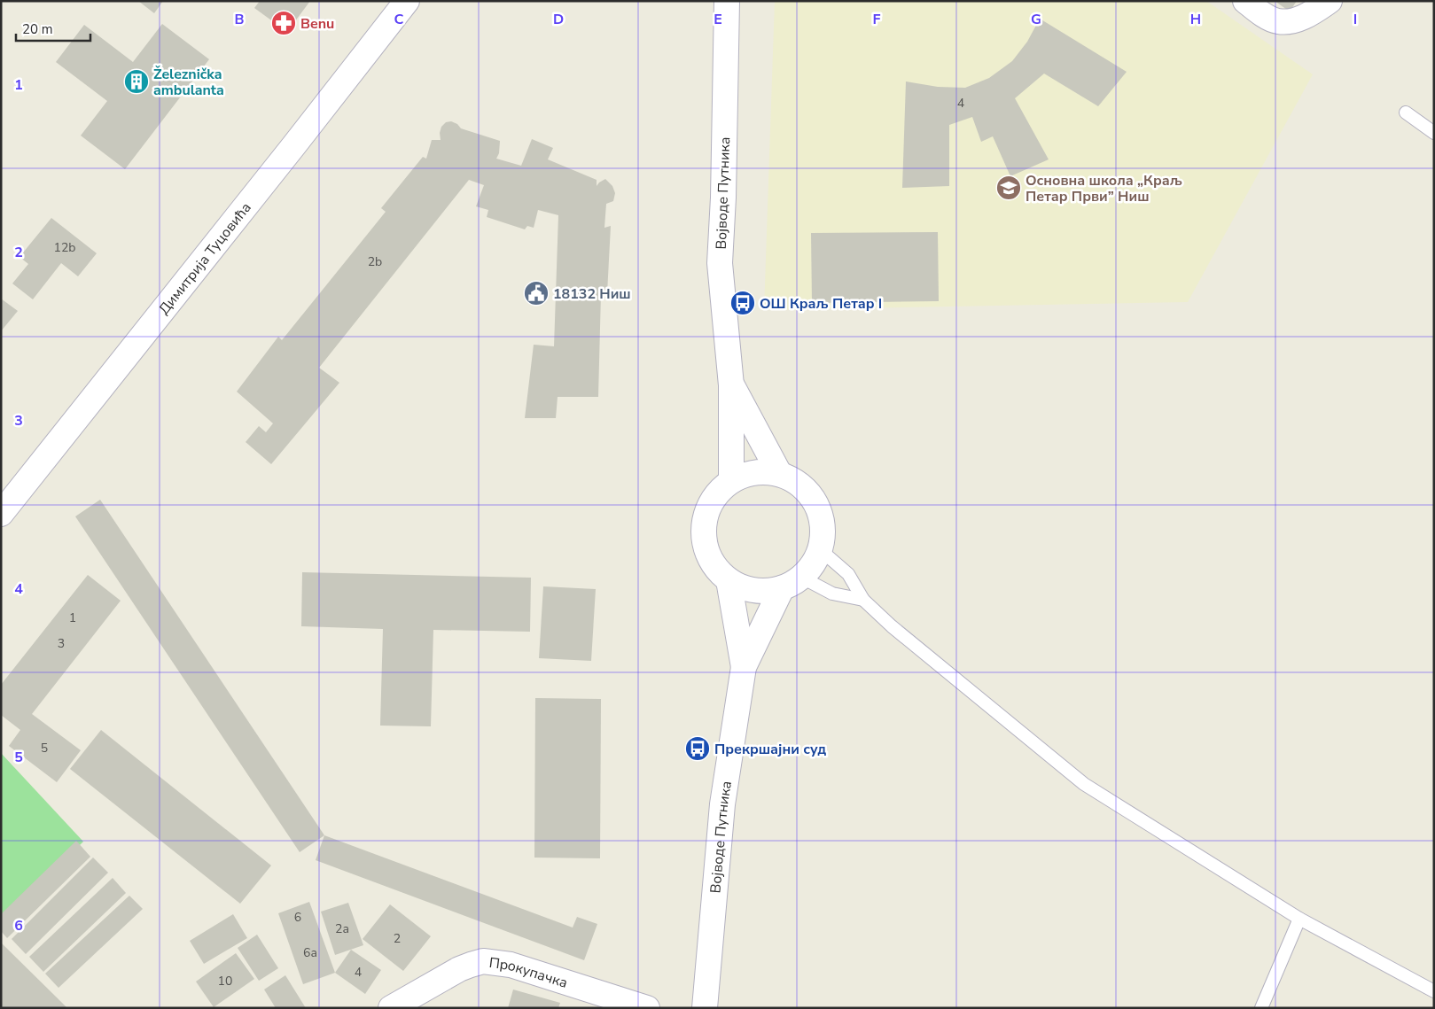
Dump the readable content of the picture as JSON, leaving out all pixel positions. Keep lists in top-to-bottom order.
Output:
{
  "streets": {
    "street": ["Војводе Путника", "Димитрија Туцовића", "Прокупачка"]
  },
  "places": {
    "pharmacy": ["Benu"],
    "building": ["Železnička ambulanta"],
    "school or university": ["Основна школа „Краљ Петар Први” Ниш"],
    "public building": ["18132 Ниш"],
    "bus stop": ["ОШ Краљ Петар I", "Прекршајни суд"]
  },
  "house_numbers": [
    "4",
    "12b",
    "2b",
    "1",
    "3",
    "5",
    "6",
    "2a",
    "2",
    "6a",
    "4",
    "10"
  ],
  "scale_bar": "20 m",
  "grid": {
    "columns": [
      "B",
      "C",
      "D",
      "E",
      "F",
      "G",
      "H",
      "I"
    ],
    "rows": [
      "1",
      "2",
      "3",
      "4",
      "5",
      "6"
    ]
  }
}
